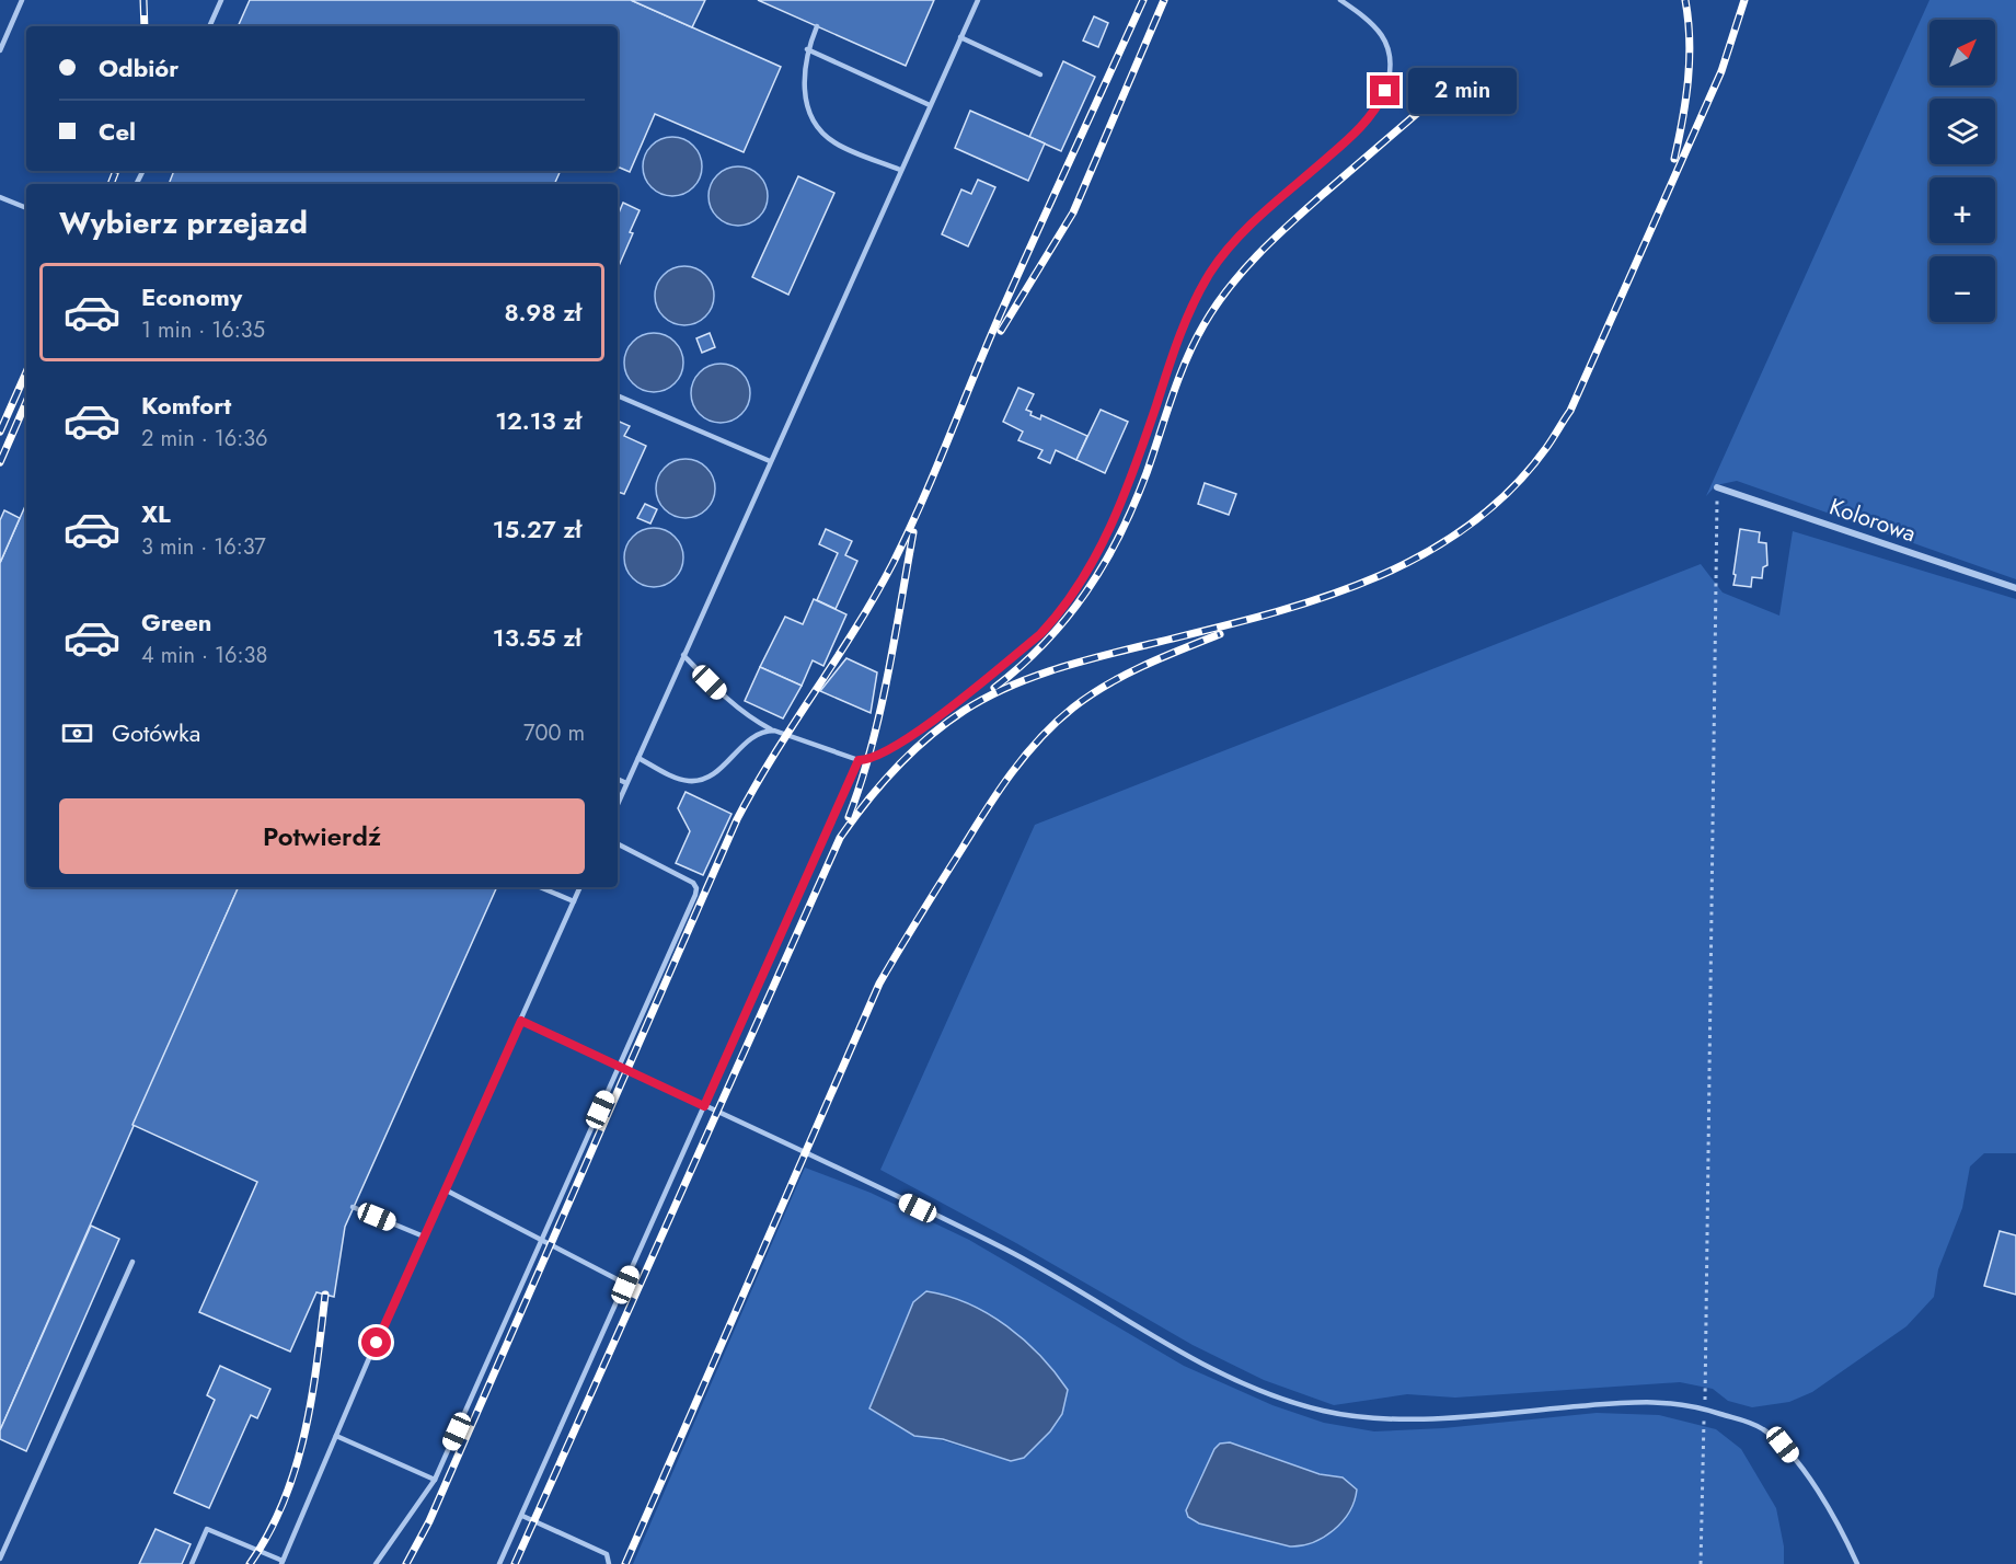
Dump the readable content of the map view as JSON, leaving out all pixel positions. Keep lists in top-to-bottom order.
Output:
{
  "streets": {
    "street": ["Kolorowa"]
  },
  "north": "top right",
  "page": {
    "map_buttons": ["+", "−"],
    "banner": ["Odbiór", "Cel"],
    "bubble": "2 min",
    "heading": "Wybierz przejazd",
    "list": [
      {
        "name": "Economy",
        "note": "1 min · 16:35",
        "value": "8.98 zł"
      },
      {
        "name": "Komfort",
        "note": "2 min · 16:36",
        "value": "12.13 zł"
      },
      {
        "name": "XL",
        "note": "3 min · 16:37",
        "value": "15.27 zł"
      },
      {
        "name": "Green",
        "note": "4 min · 16:38",
        "value": "13.55 zł"
      }
    ],
    "pay": ["Gotówka", "700 m"],
    "buttons": "Potwierdź"
  }
}
